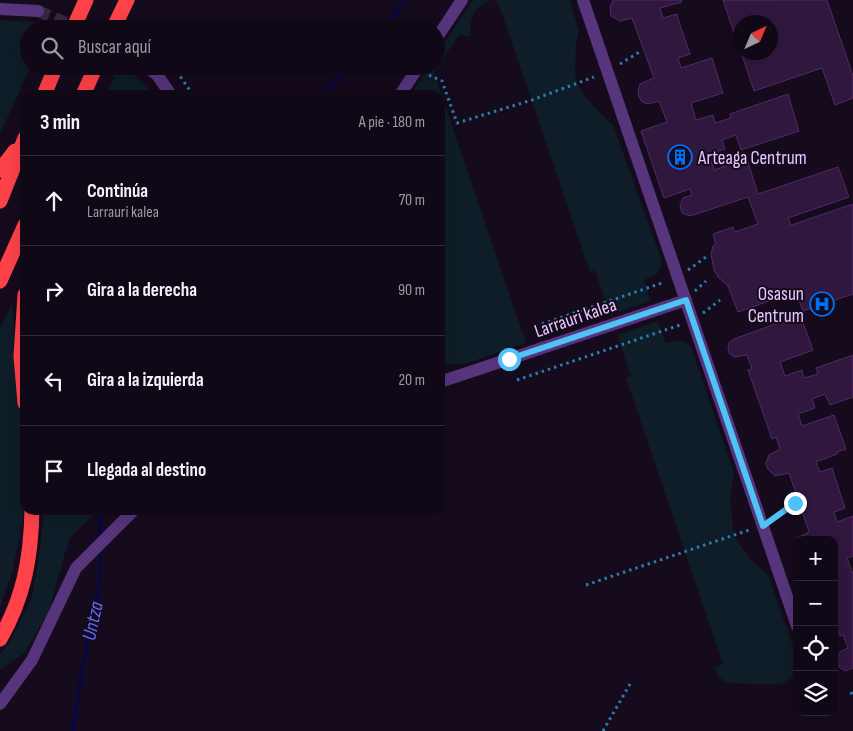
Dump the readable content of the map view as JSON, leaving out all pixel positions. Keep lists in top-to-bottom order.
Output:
{
  "streets": {
    "street": ["Larrauri kalea"]
  },
  "water": ["Untza"],
  "places": {
    "building": ["Arteaga Centrum"],
    "hospital": ["Osasun Centrum"]
  },
  "north": "top right",
  "page": {
    "search": "Buscar aquí",
    "heading": ["3 min", "A pie · 180 m"],
    "list": [
      ["Continúa", "Larrauri kalea", "70 m"],
      ["Gira a la derecha", "90 m"],
      ["Gira a la izquierda", "20 m"],
      "Llegada al destino"
    ],
    "map_buttons": ["+", "−"]
  }
}
